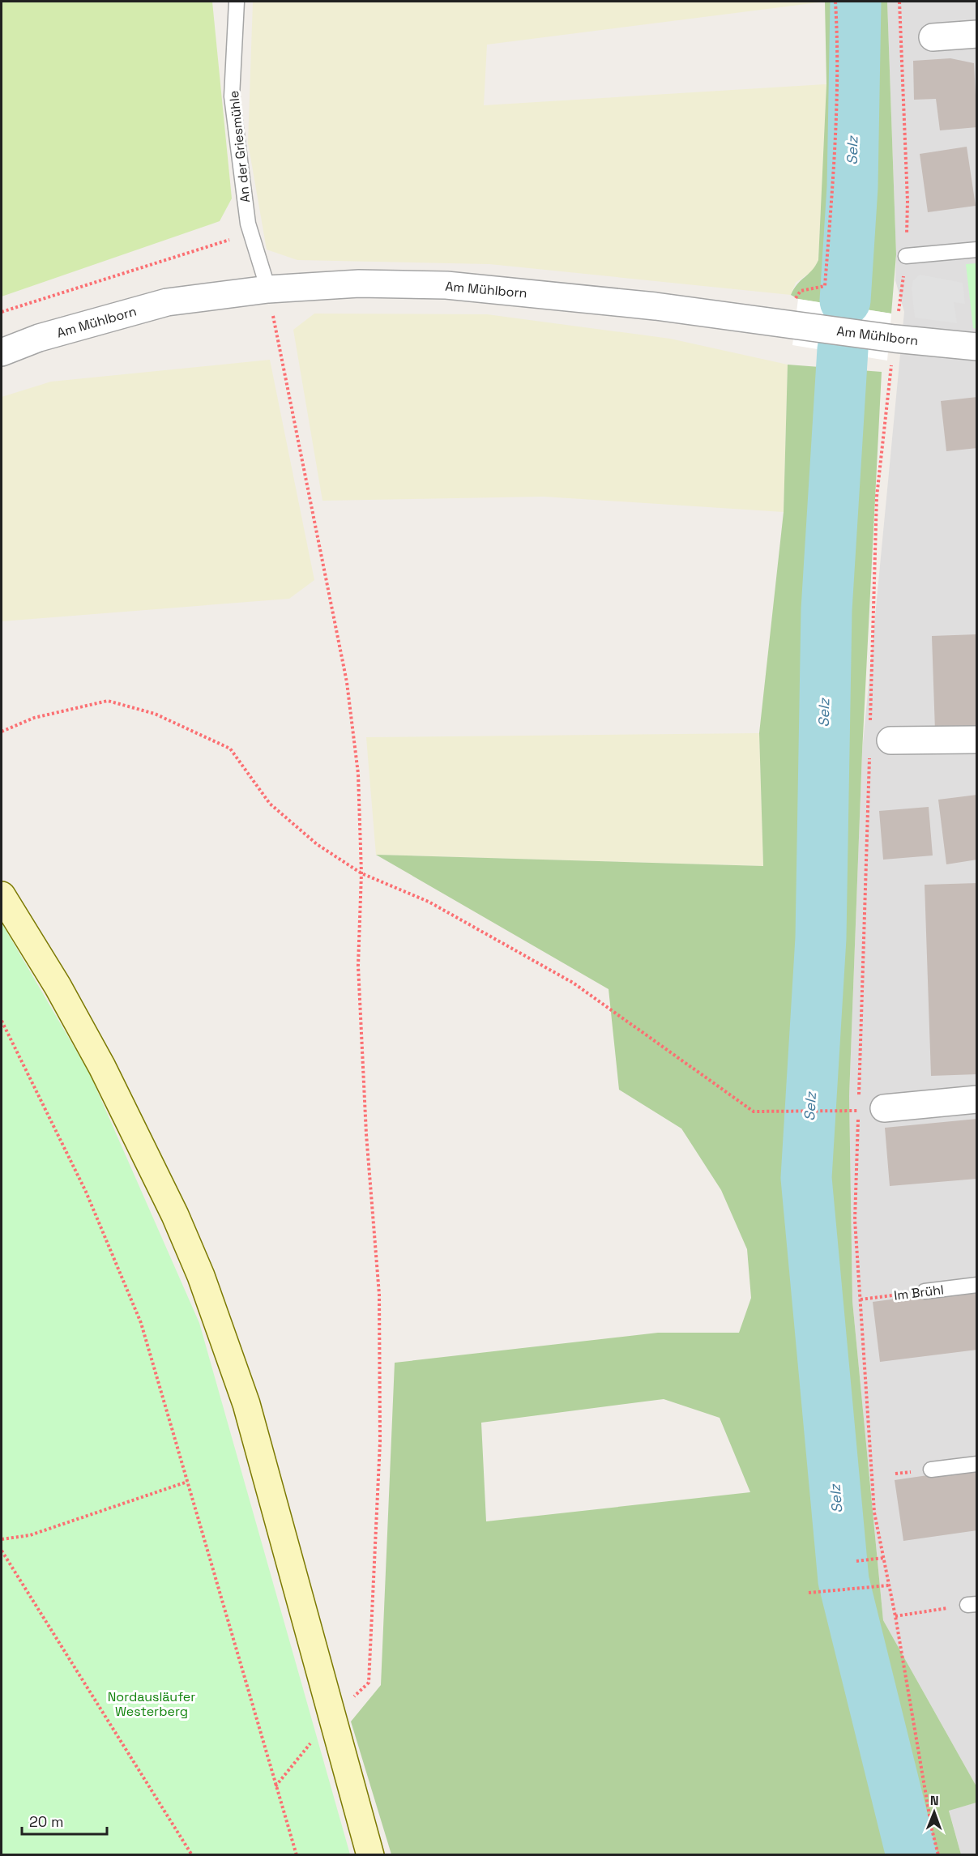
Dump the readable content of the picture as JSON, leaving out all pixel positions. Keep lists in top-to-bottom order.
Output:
{
  "streets": {
    "street": ["Am Mühlborn"],
    "lane": ["An der Griesmühle", "Im Brühl"]
  },
  "crossings": [
    ["An der Griesmühle", "Am Mühlborn"]
  ],
  "water": ["Selz"],
  "parks": ["Nordausläufer Westerberg"],
  "scale_bar": "20 m",
  "north": "top"
}
